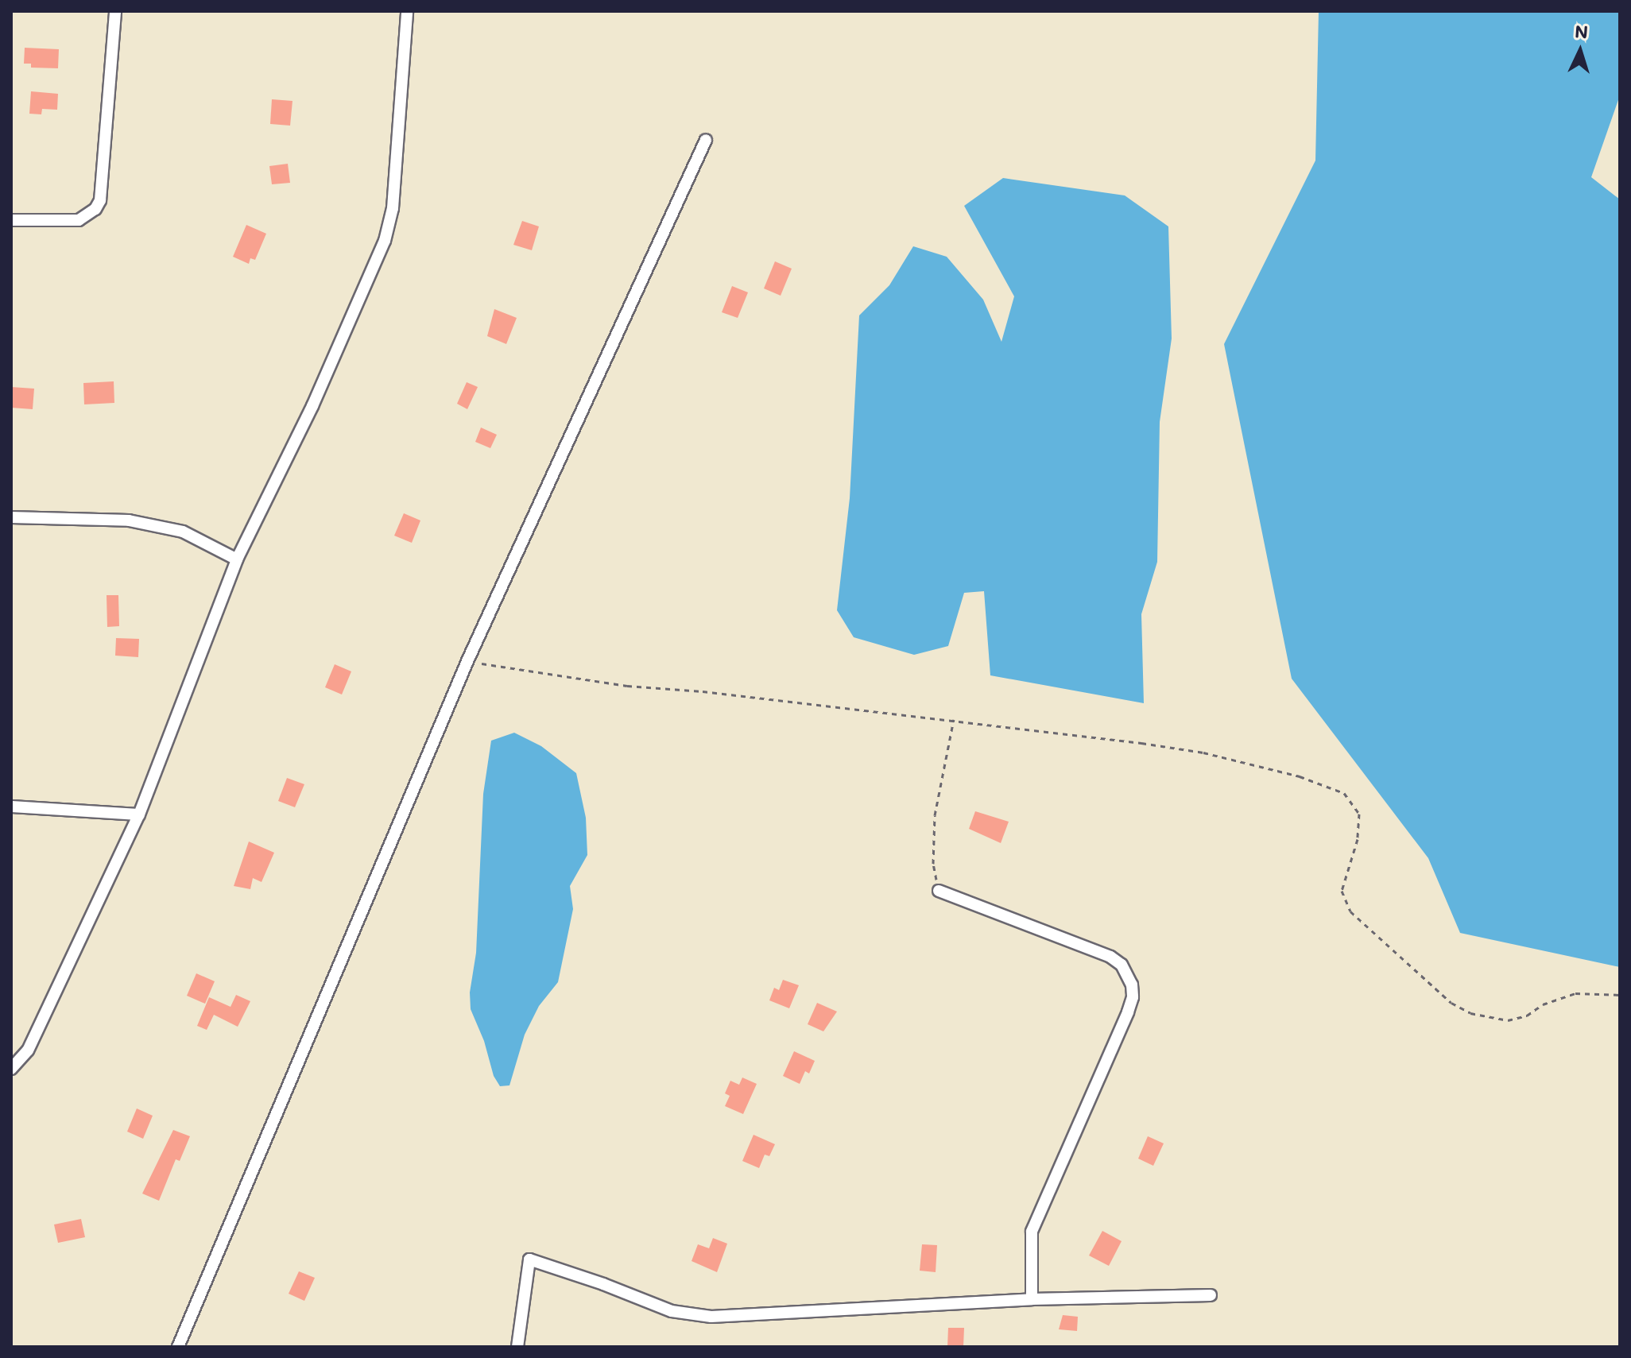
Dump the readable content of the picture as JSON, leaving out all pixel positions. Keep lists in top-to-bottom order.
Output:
{
  "north": "top"
}
